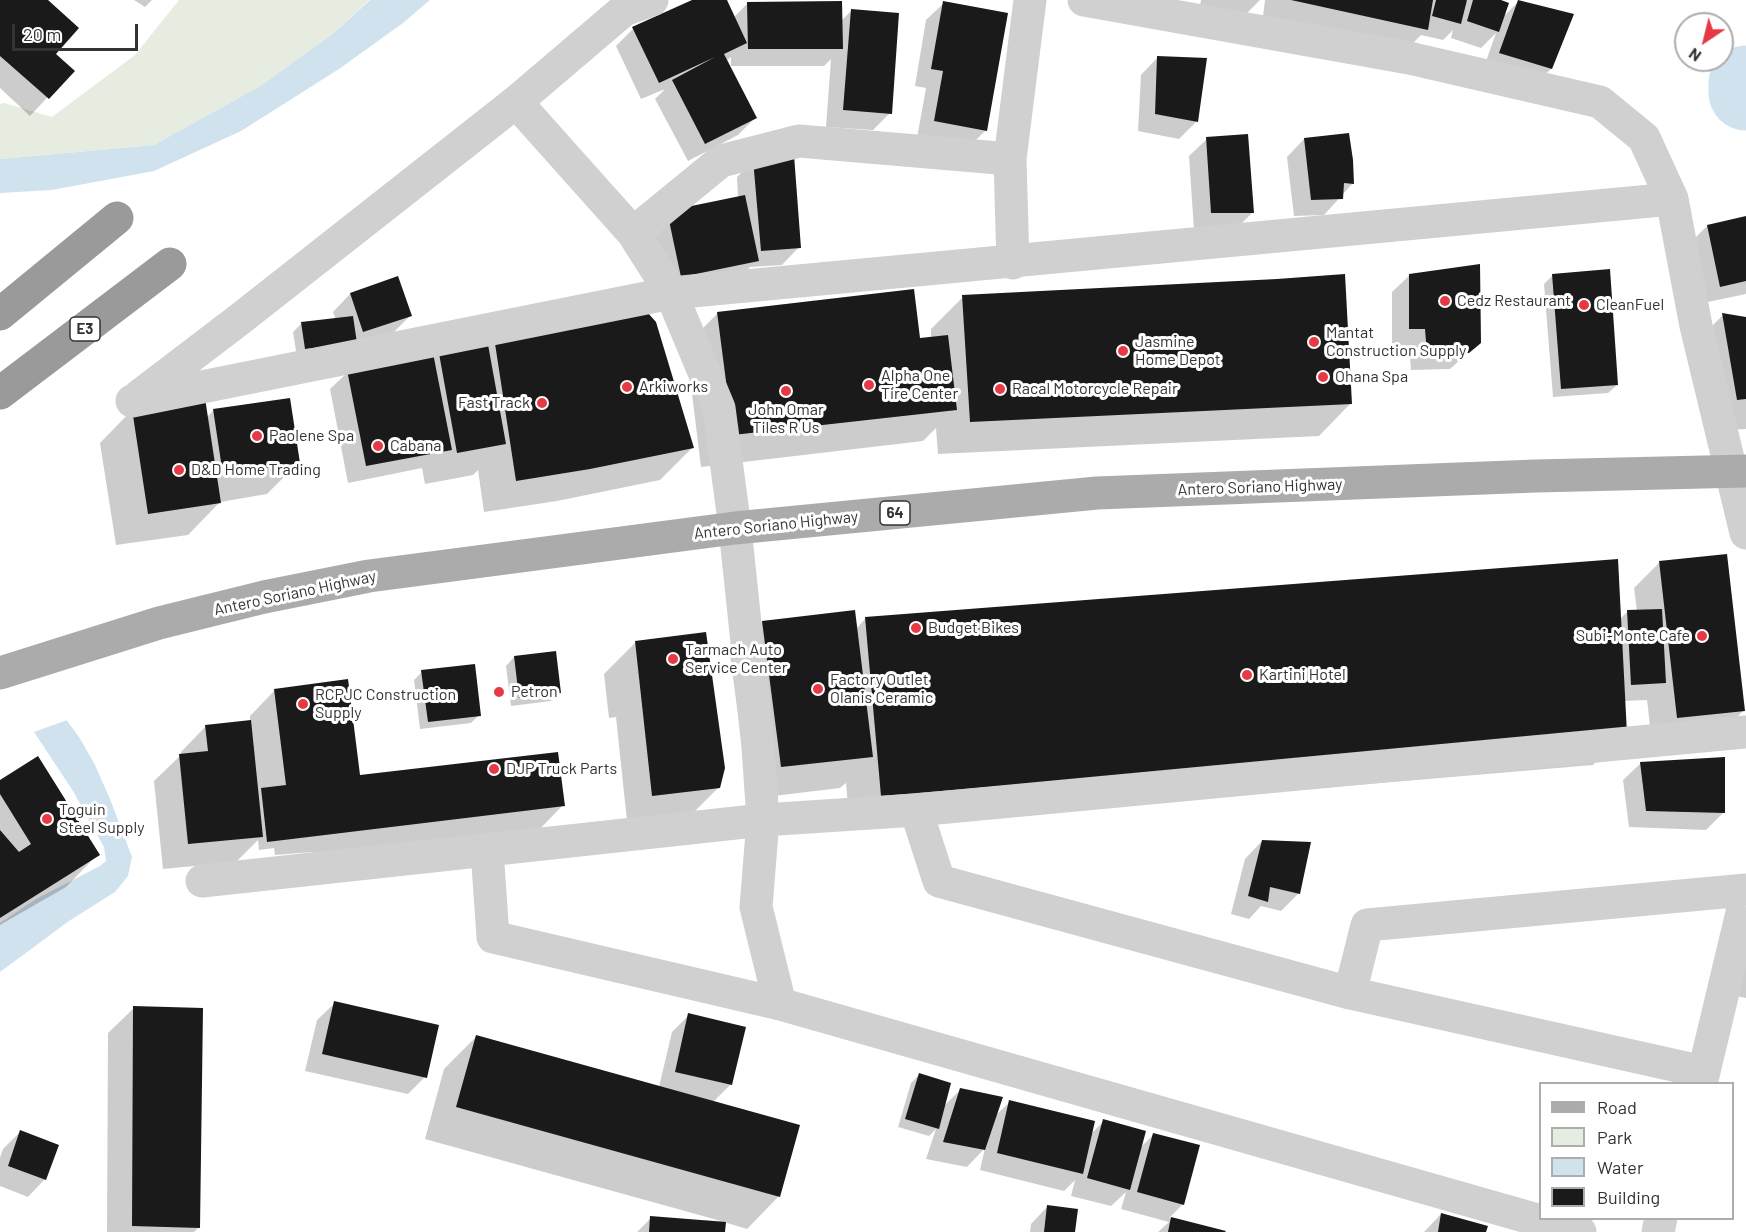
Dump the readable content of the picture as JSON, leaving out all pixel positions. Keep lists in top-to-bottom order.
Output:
{
  "streets": {
    "highway": ["E3"],
    "main road": ["Antero Soriano Highway", "64"]
  },
  "places": [
    "Cedz Restaurant",
    "CleanFuel",
    "Mantat Construction Supply",
    "Jasmine Home Depot",
    "Ohana Spa",
    "Alpha One Tire Center",
    "Arkiworks",
    "Racal Motorcycle Repair",
    "John Omar Tiles R Us",
    "Fast Track",
    "Paolene Spa",
    "Cabana",
    "D&D Home Trading",
    "Budget Bikes",
    "Subi-Monte Cafe",
    "Tarmach Auto Service Center",
    "Kartini Hotel",
    "Factory Outlet Olanis Ceramic",
    "Petron",
    "RCPJC Construction Supply",
    "DJP Truck Parts",
    "Toguin Steel Supply"
  ],
  "legend": [
    "Road",
    "Park",
    "Water",
    "Building"
  ],
  "scale_bar": "20 m",
  "north": "bottom left"
}
